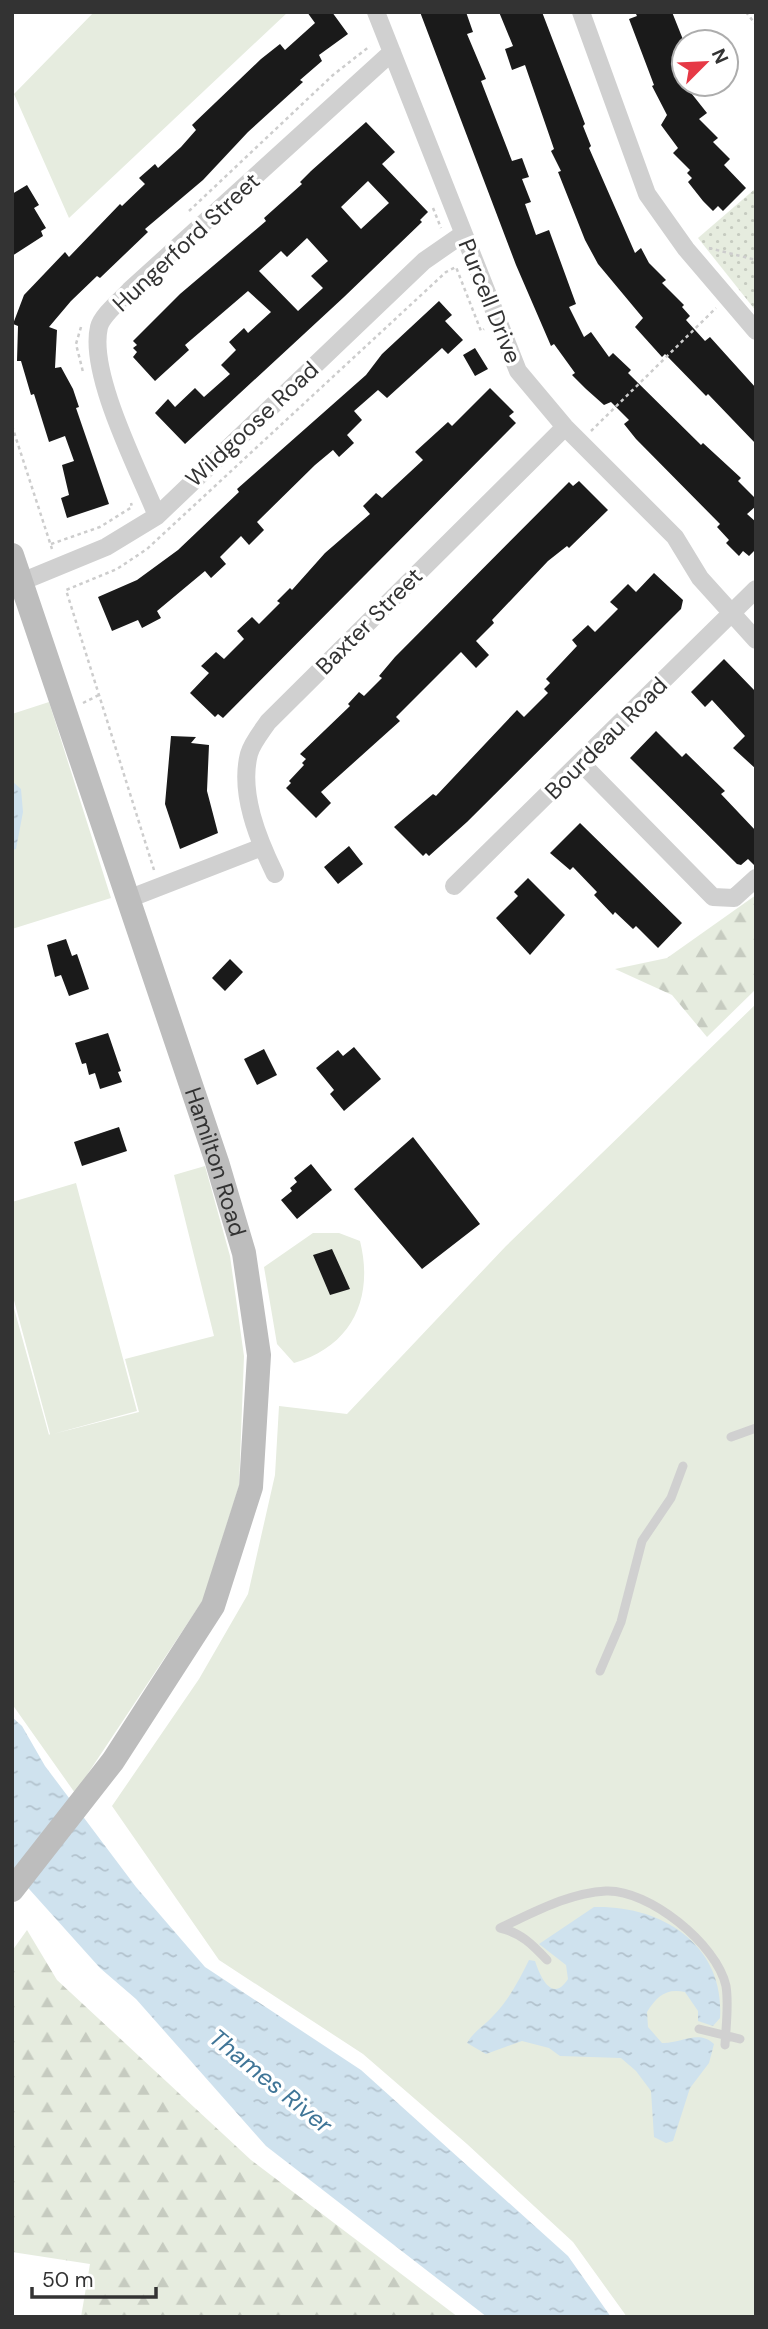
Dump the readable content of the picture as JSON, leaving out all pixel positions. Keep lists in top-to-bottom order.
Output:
{
  "streets": {
    "main road": ["Hamilton Road"],
    "street": [
      "Hungerford Street",
      "Purcell Drive",
      "Wildgoose Road",
      "Baxter Street",
      "Bourdeau Road"
    ]
  },
  "crossings": [
    ["Hungerford Street", "Purcell Drive"],
    ["Hungerford Street", "Wildgoose Road"],
    ["Purcell Drive", "Wildgoose Road"],
    ["Purcell Drive", "Baxter Street"],
    ["Purcell Drive", "Bourdeau Road"],
    ["Wildgoose Road", "Hamilton Road"]
  ],
  "water": ["Thames River"],
  "scale_bar": "50 m",
  "north": "top right"
}
